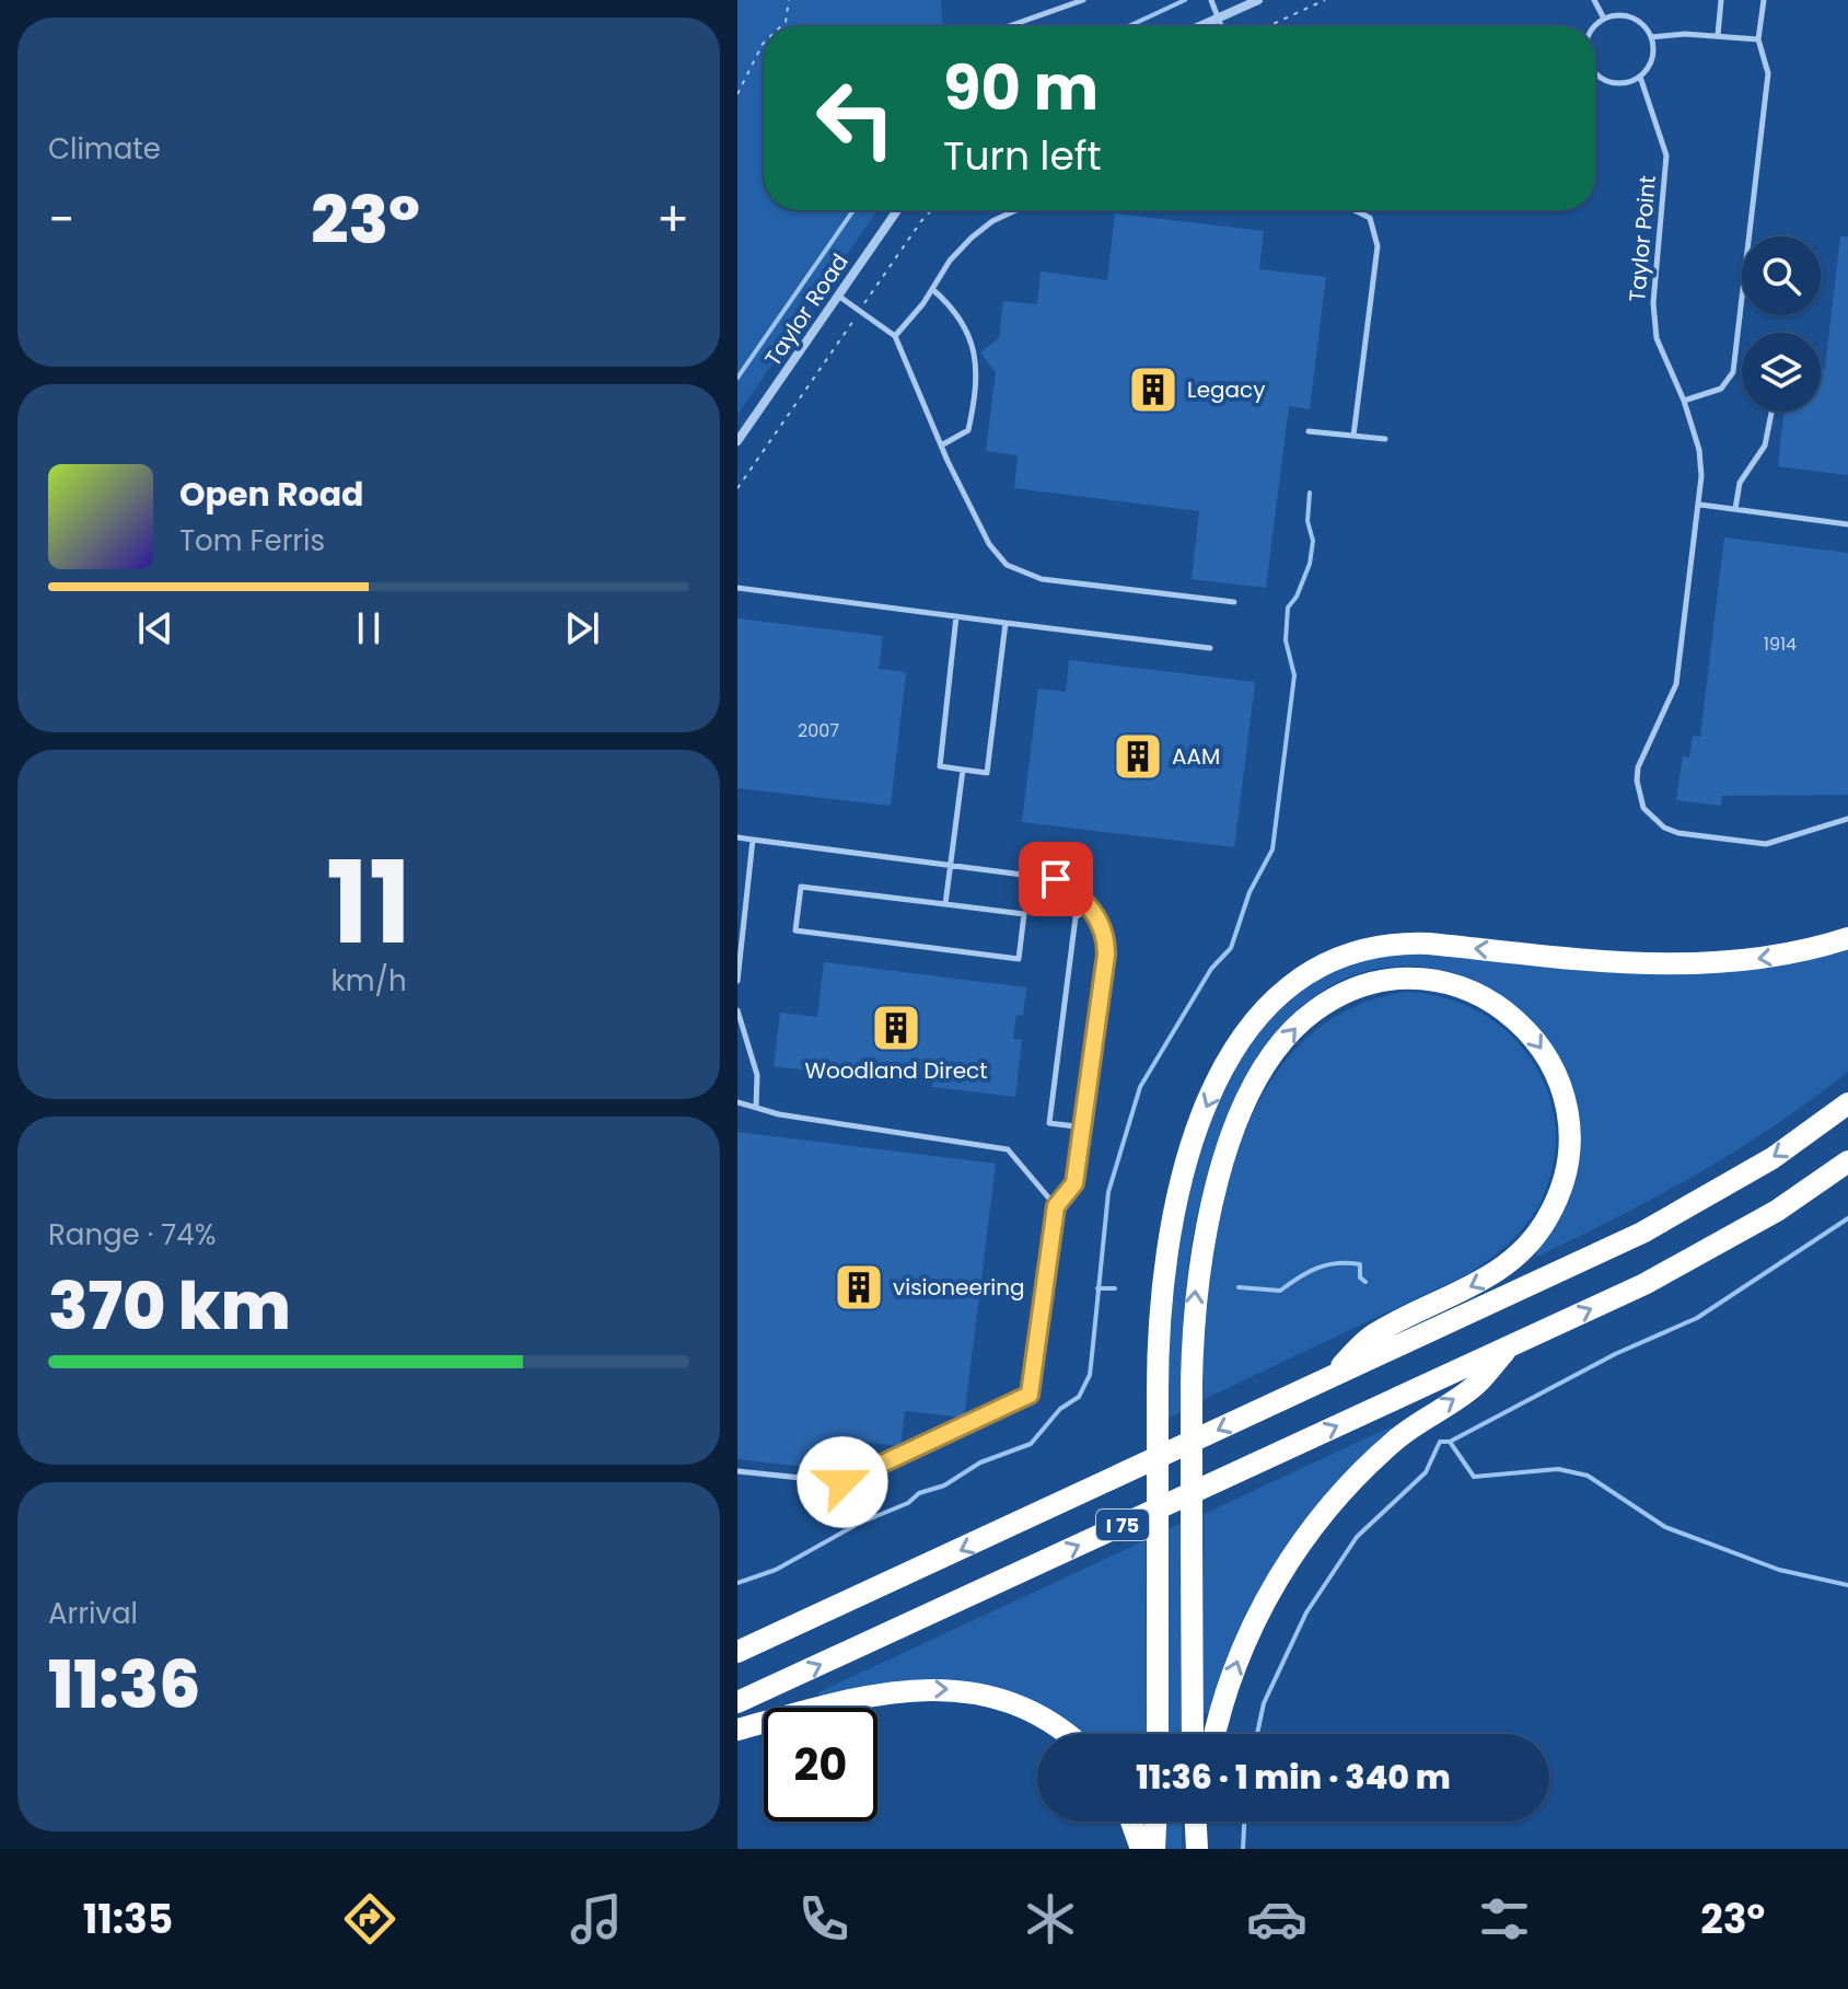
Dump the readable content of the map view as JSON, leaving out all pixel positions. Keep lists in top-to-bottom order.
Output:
{
  "streets": {
    "highway": ["I 75"],
    "street": ["Taylor Road"],
    "lane": ["Taylor Point"]
  },
  "places": {
    "building": [
      "Legacy",
      "AAM",
      "Woodland Direct",
      "visioneering"
    ]
  },
  "house_numbers": ["1914", "2007"],
  "page": {
    "tile": [
      "Climate",
      ["11", "km/h"],
      ["Range · 74%", "370 km"],
      ["Arrival", "11:36"]
    ],
    "turn": ["90 m", "Turn left"],
    "heat": ["−", "23°", "+"],
    "song": ["Open Road", "Tom Ferris"],
    "limit": "20",
    "trip": "11:36 · 1 min · 340 m",
    "tabs": ["11:35", "23°"]
  }
}
